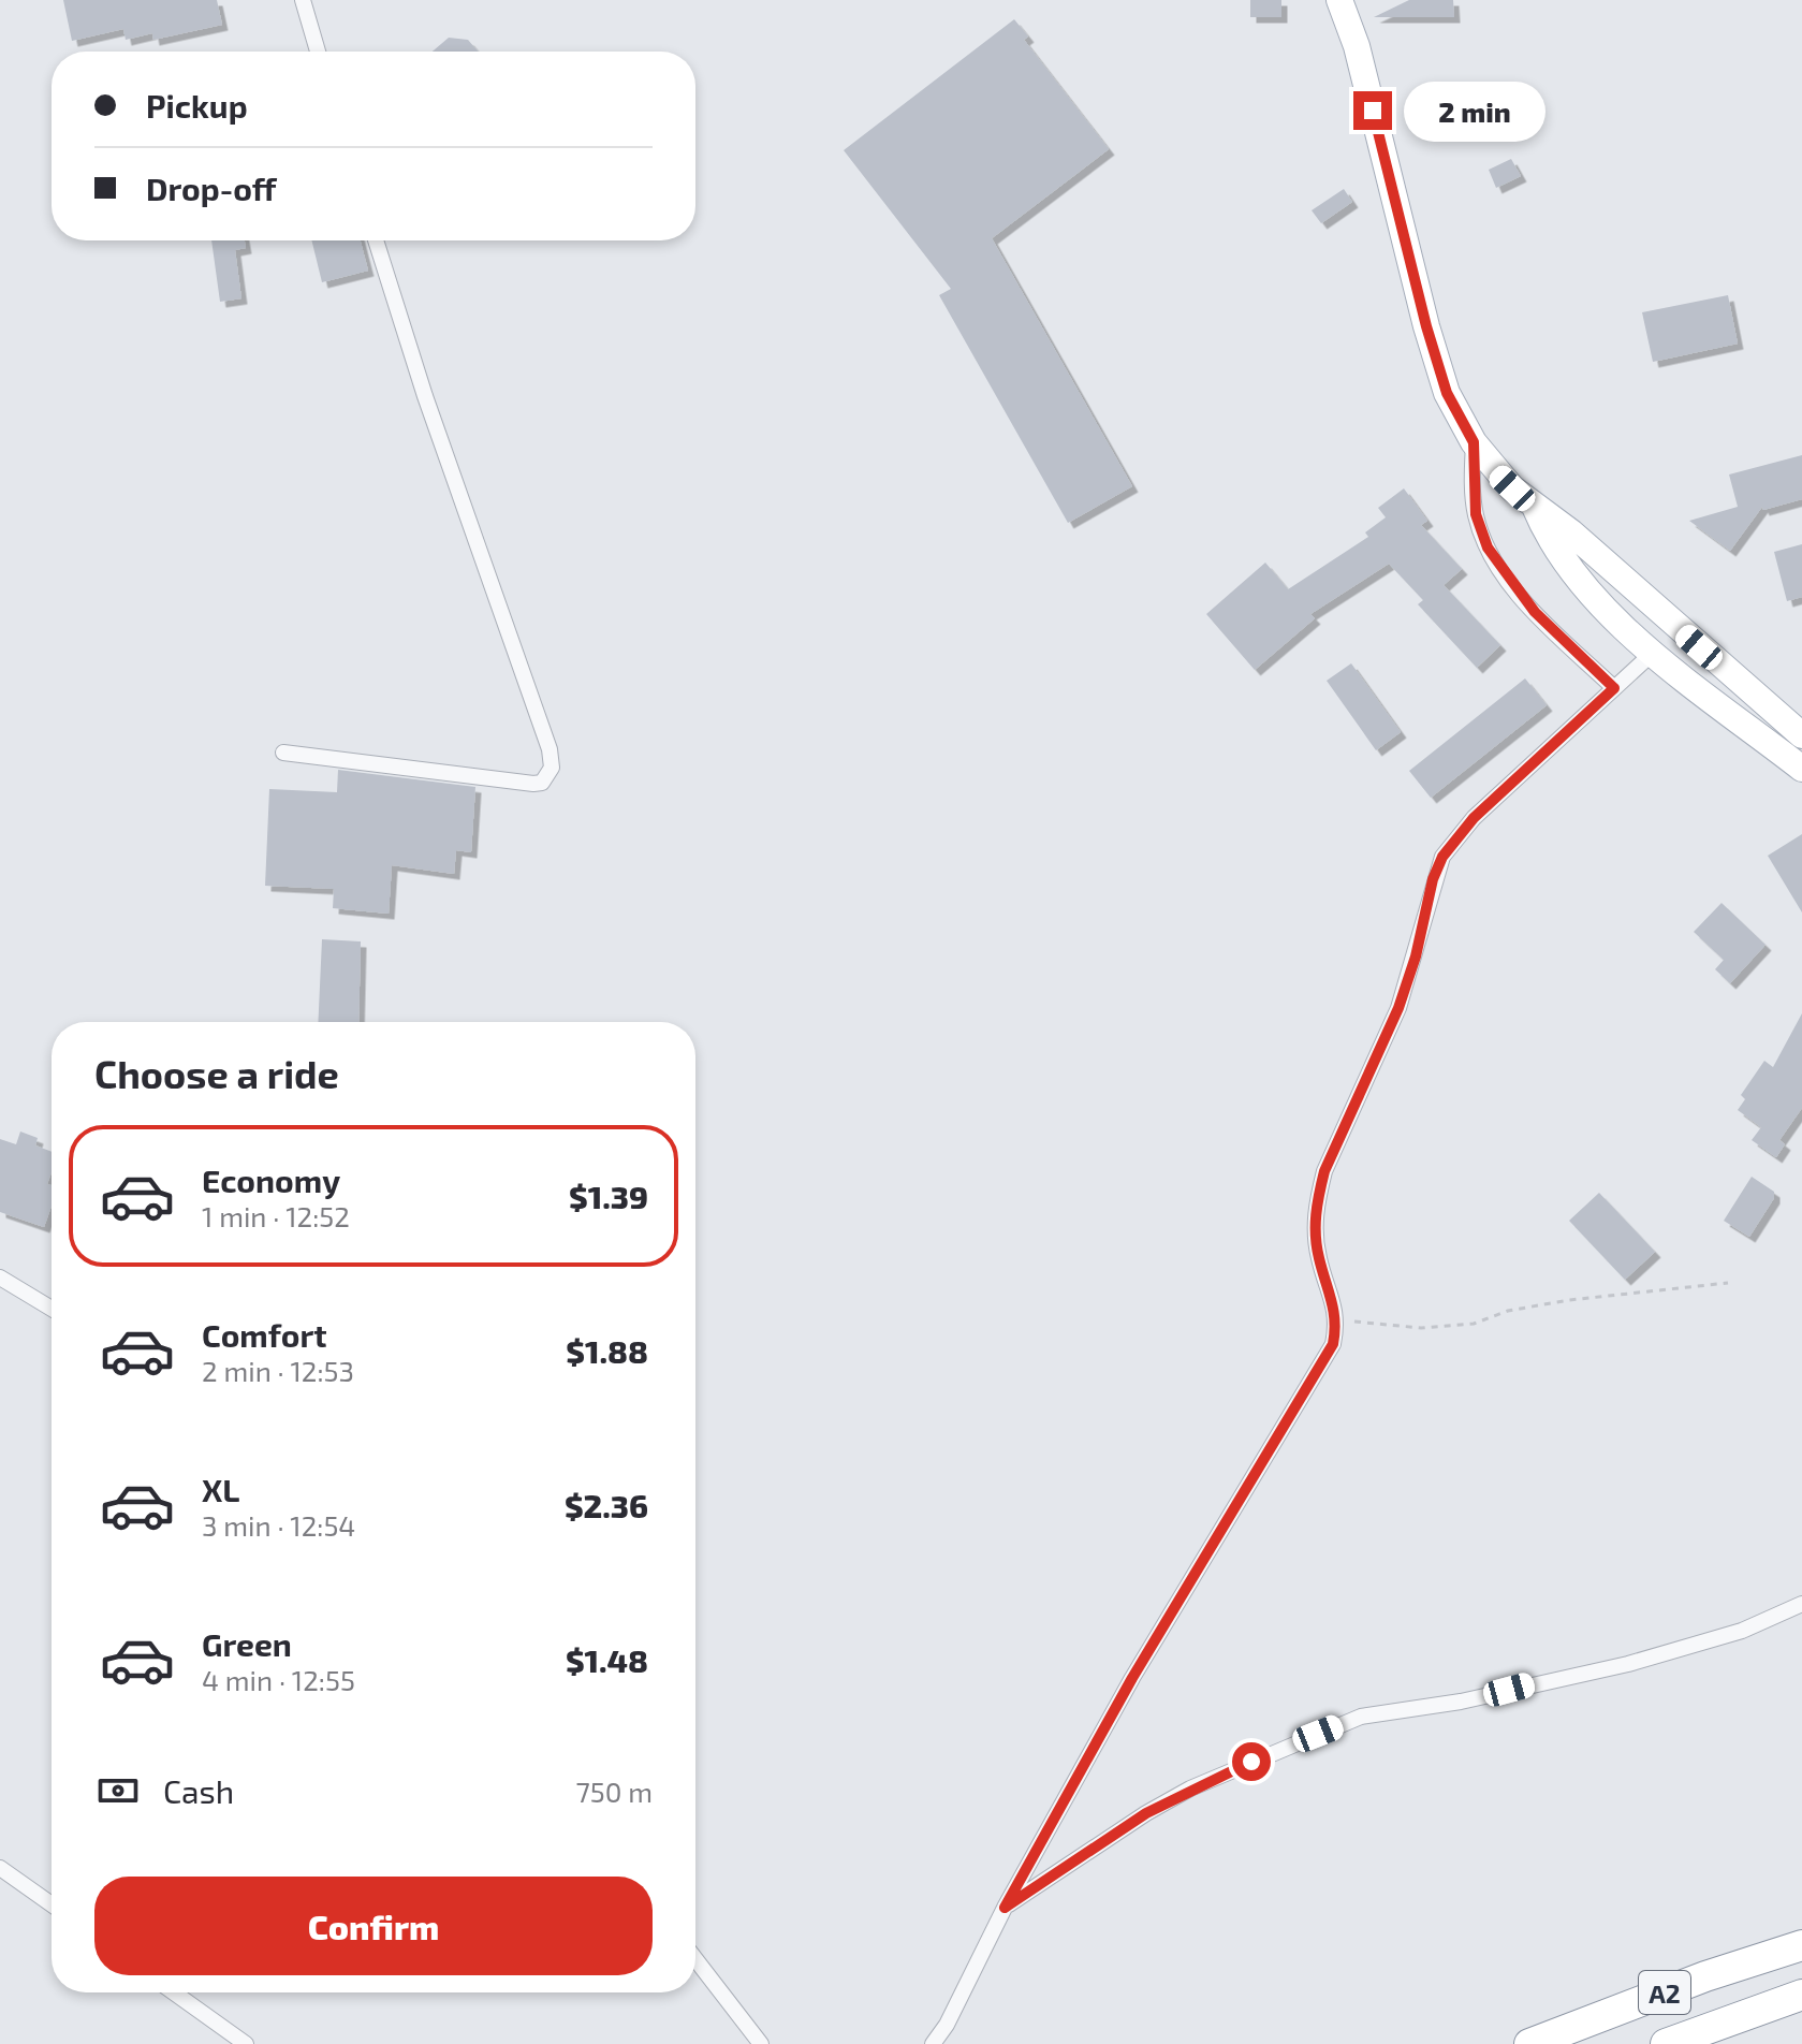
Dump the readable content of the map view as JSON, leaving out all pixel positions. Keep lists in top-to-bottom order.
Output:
{
  "streets": {
    "highway": ["A2"]
  },
  "page": {
    "banner": ["Pickup", "Drop-off"],
    "bubble": "2 min",
    "heading": "Choose a ride",
    "list": [
      {
        "name": "Economy",
        "note": "1 min · 12:52",
        "value": "$1.39"
      },
      {
        "name": "Comfort",
        "note": "2 min · 12:53",
        "value": "$1.88"
      },
      {
        "name": "XL",
        "note": "3 min · 12:54",
        "value": "$2.36"
      },
      {
        "name": "Green",
        "note": "4 min · 12:55",
        "value": "$1.48"
      }
    ],
    "pay": ["Cash", "750 m"],
    "buttons": "Confirm"
  }
}
